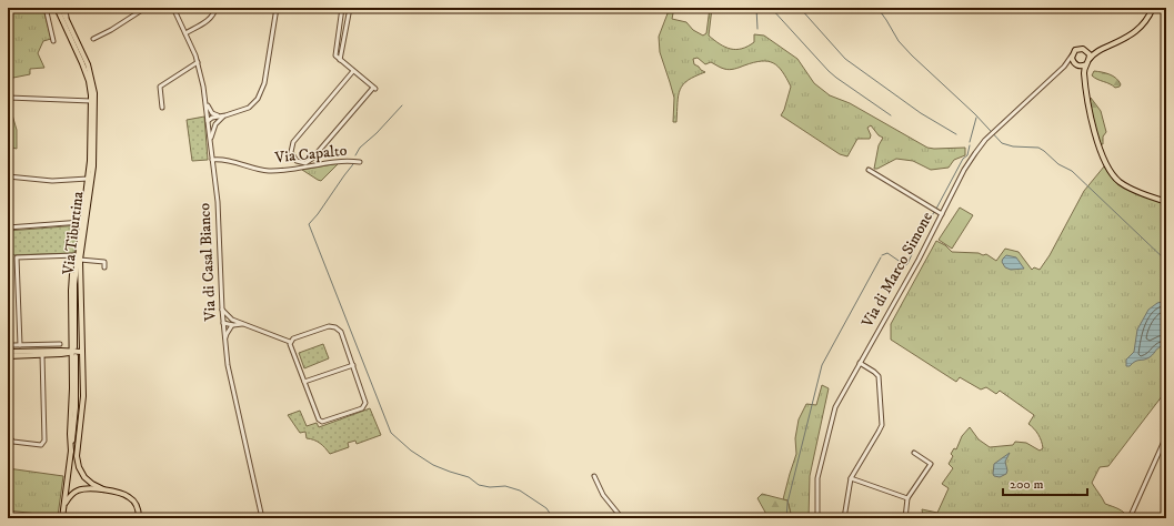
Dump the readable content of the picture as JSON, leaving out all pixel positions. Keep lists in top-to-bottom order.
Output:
{
  "streets": {
    "main road": ["Via Tiburtina"],
    "street": ["Via Capalto", "Via di Casal Bianco", "Via di Marco Simone"]
  },
  "crossings": [
    ["Via Capalto", "Via di Casal Bianco"]
  ],
  "scale_bar": "200 m"
}
